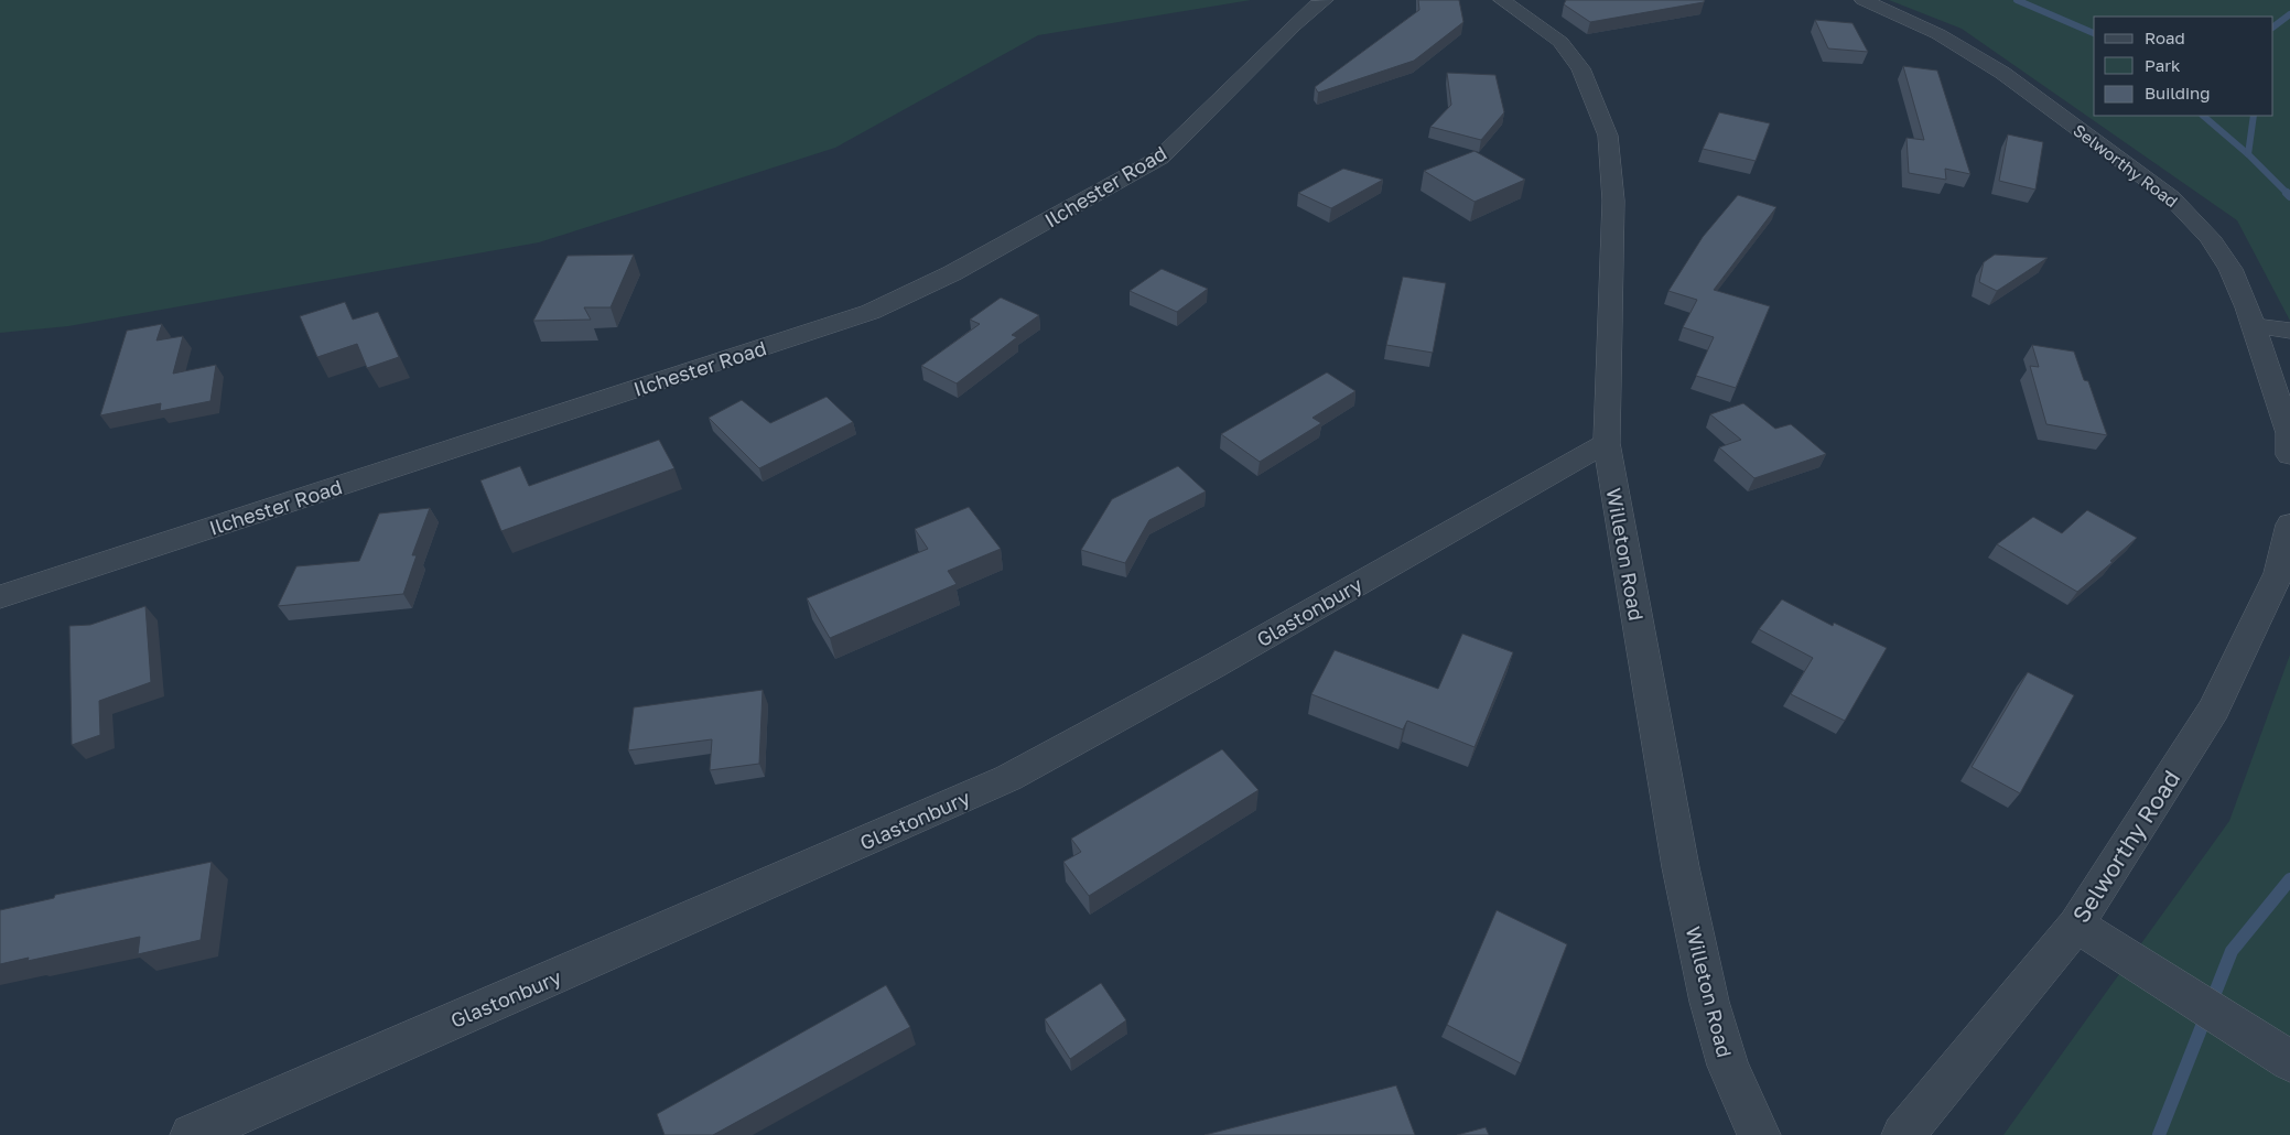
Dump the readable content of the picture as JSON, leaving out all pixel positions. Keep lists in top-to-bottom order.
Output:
{
  "streets": {
    "street": [
      "Selworthy Road",
      "Ilchester Road",
      "Willeton Road",
      "Glastonbury"
    ]
  },
  "crossings": [
    ["Willeton Road", "Glastonbury"]
  ],
  "legend": ["Road", "Park", "Building"]
}
